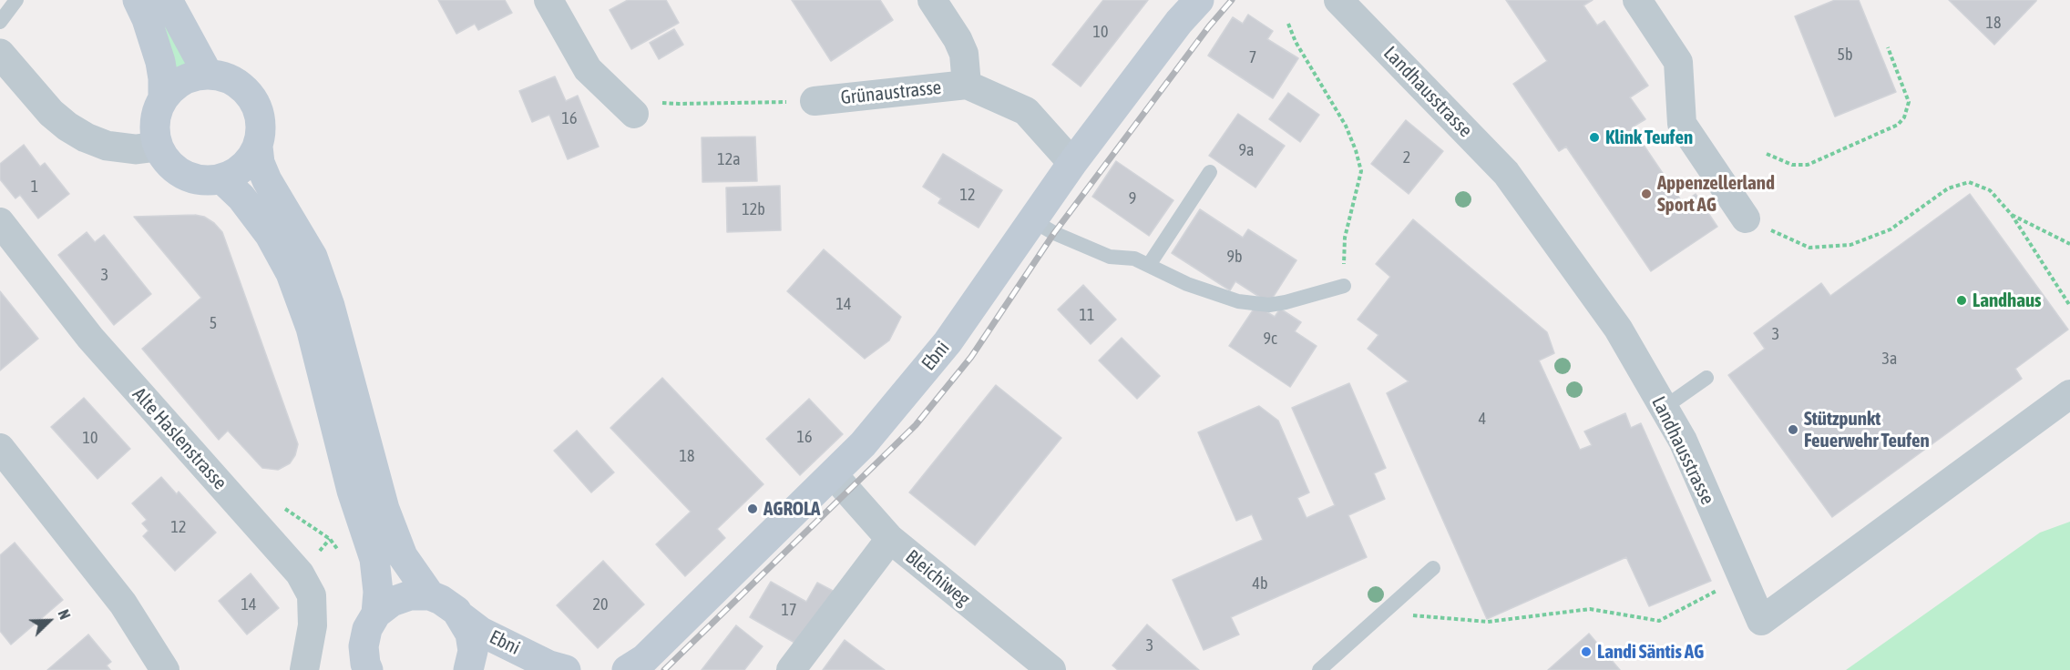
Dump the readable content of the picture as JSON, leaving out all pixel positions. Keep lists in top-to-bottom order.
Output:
{
  "streets": {
    "main road": ["Ebni"],
    "street": [
      "Landhausstrasse",
      "Grünaustrasse",
      "Alte Haslenstrasse",
      "Bleichiweg"
    ]
  },
  "crossings": [
    ["Grünaustrasse", "Ebni"],
    ["Ebni", "Bleichiweg"]
  ],
  "places": [
    "Klink Teufen",
    "Appenzellerland Sport AG",
    "Landhaus",
    "Stützpunkt Feuerwehr Teufen",
    "AGROLA",
    "Landi Säntis AG"
  ],
  "house_numbers": [
    "18",
    "10",
    "5b",
    "7",
    "16",
    "9a",
    "2",
    "12a",
    "1",
    "12",
    "9",
    "12b",
    "9b",
    "3",
    "14",
    "11",
    "5",
    "3",
    "9c",
    "3a",
    "4",
    "16",
    "10",
    "18",
    "12",
    "4b",
    "14",
    "20",
    "17",
    "3"
  ],
  "north": "top right"
}
